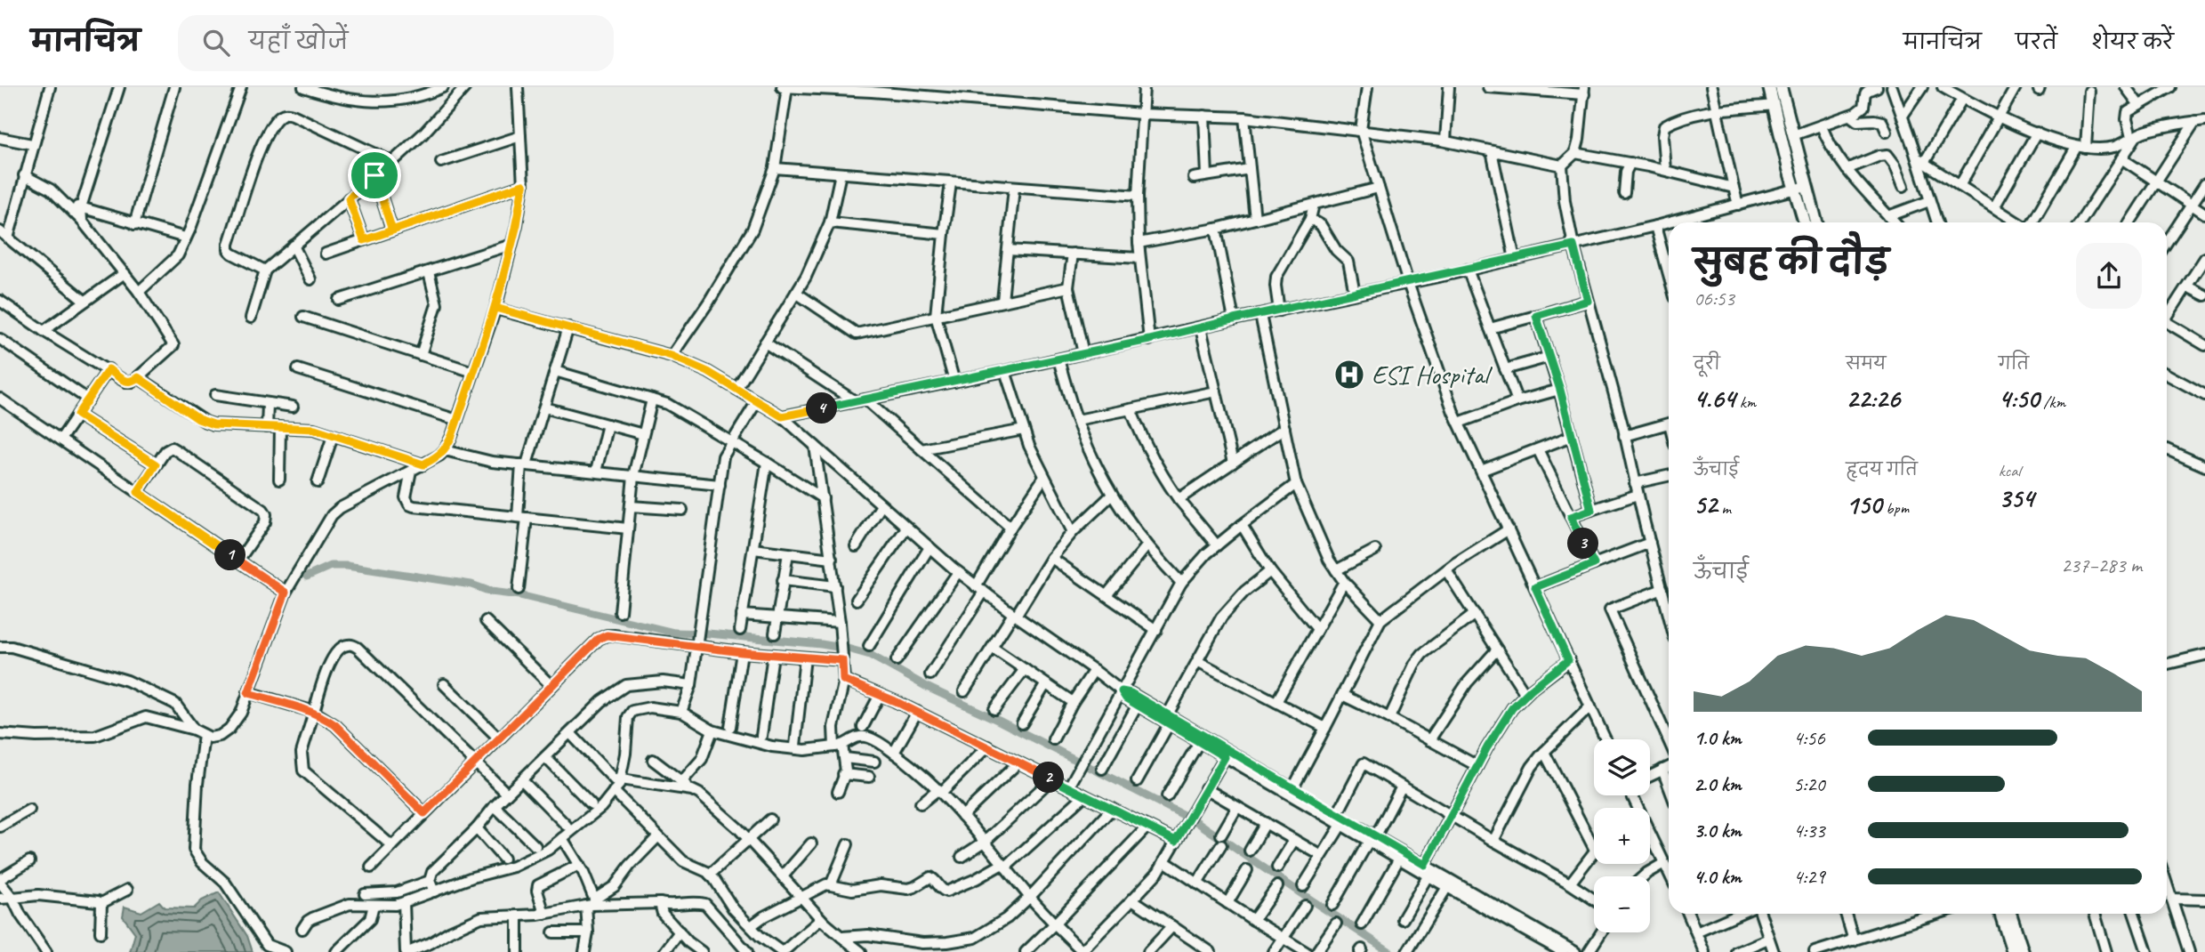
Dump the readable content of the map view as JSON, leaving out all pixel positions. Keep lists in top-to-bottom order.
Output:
{
  "places": {
    "hospital": ["ESI Hospital"]
  },
  "page": {
    "header": "मानचित्र",
    "search": "यहाँ खोजें",
    "nav": ["मानचित्र", "परतें", "शेयर करें"],
    "heading": ["सुबह की दौड़", "06:53"],
    "stats": [
      ["दूरी", "4.64 km"],
      ["समय", "22:26"],
      ["गति", "4:50 /km"],
      ["ऊँचाई", "52 m"],
      ["हृदय गति", "150 bpm"],
      ["kcal", "354"]
    ],
    "pins": [
      "4",
      "3",
      "1",
      "2"
    ],
    "chart": ["ऊँचाई", "237–283 m"],
    "list": [
      {
        "name": "1.0 km",
        "note": "4:56"
      },
      {
        "name": "2.0 km",
        "note": "5:20"
      },
      {
        "name": "3.0 km",
        "note": "4:33"
      },
      {
        "name": "4.0 km",
        "note": "4:29"
      }
    ],
    "map_buttons": ["+", "−"]
  }
}
